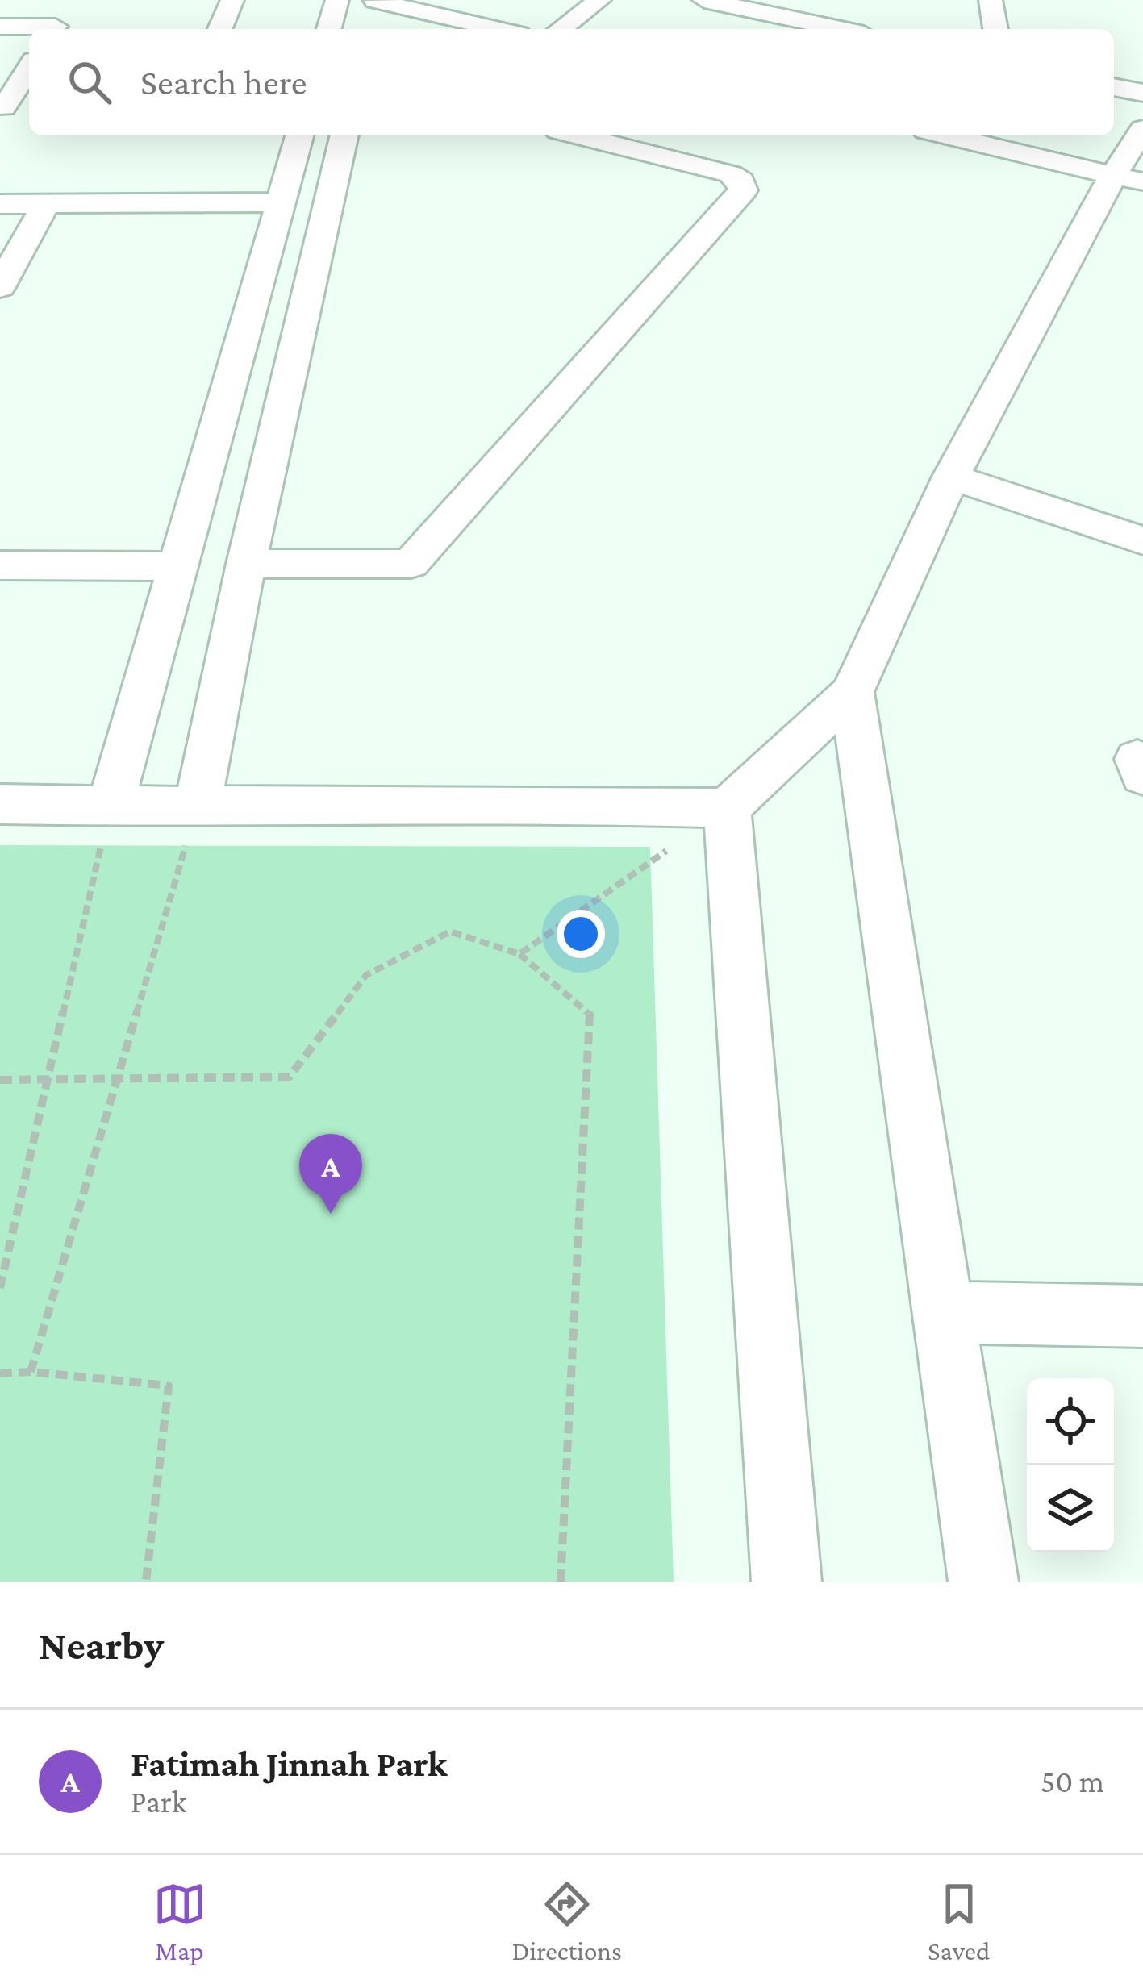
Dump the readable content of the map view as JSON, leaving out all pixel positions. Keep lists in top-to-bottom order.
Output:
{
  "page": {
    "search": "Search here",
    "pins": "A",
    "heading": "Nearby",
    "list": [
      {
        "mark": "A",
        "name": "Fatimah Jinnah Park",
        "note": "Park",
        "value": "50 m"
      }
    ],
    "nav": ["Map", "Directions", "Saved"]
  }
}
